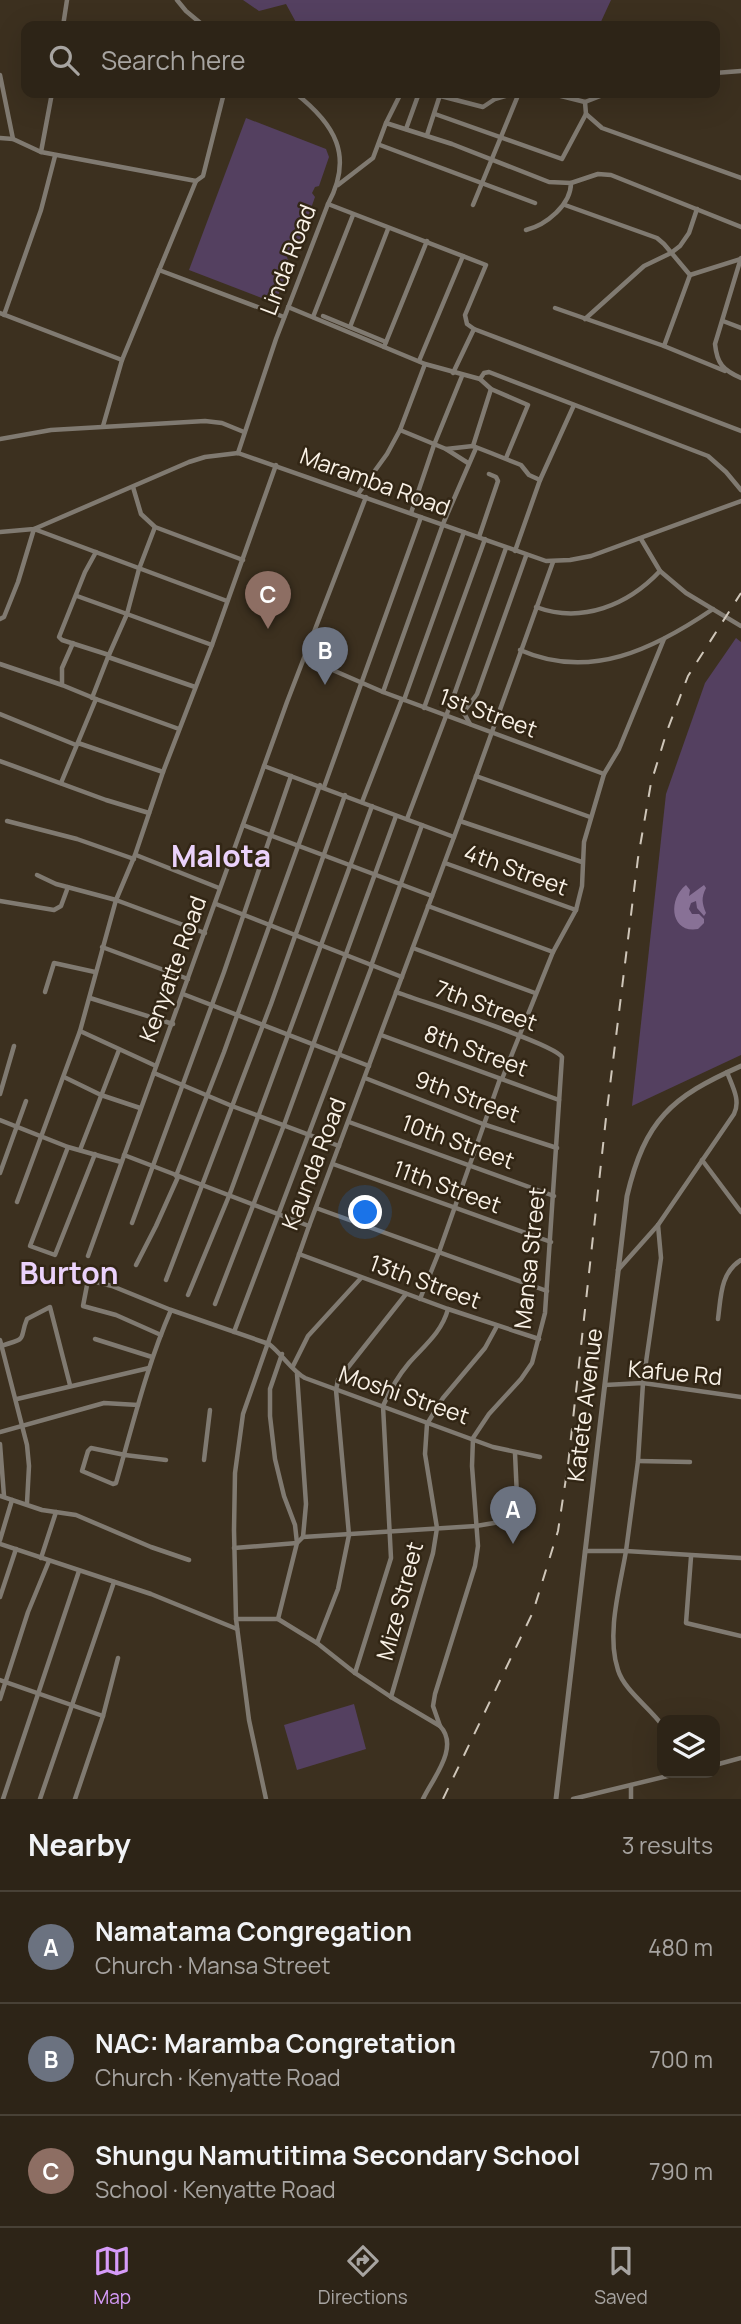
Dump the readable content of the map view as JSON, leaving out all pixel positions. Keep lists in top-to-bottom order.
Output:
{
  "streets": {
    "street": [
      "Linda Road",
      "Maramba Road",
      "1st Street",
      "4th Street",
      "Kenyatte Road",
      "7th Street",
      "8th Street",
      "9th Street",
      "10th Street",
      "Kaunda Road",
      "11th Street",
      "Mansa Street",
      "13th Street",
      "Kafue Rd",
      "Moshi Street",
      "Katete Avenue",
      "Mize Street"
    ]
  },
  "crossings": [
    ["Linda Road", "Maramba Road"],
    ["Maramba Road", "Kenyatte Road"],
    ["Maramba Road", "Kaunda Road"],
    ["1st Street", "Kenyatte Road"],
    ["1st Street", "Kaunda Road"],
    ["4th Street", "Kaunda Road"],
    ["7th Street", "Kaunda Road"],
    ["7th Street", "Mansa Street"],
    ["8th Street", "Kaunda Road"],
    ["8th Street", "Mansa Street"],
    ["9th Street", "Kaunda Road"],
    ["9th Street", "Mansa Street"],
    ["10th Street", "Kaunda Road"],
    ["10th Street", "Mansa Street"],
    ["Kaunda Road", "11th Street"],
    ["Kaunda Road", "13th Street"],
    ["11th Street", "Mansa Street"],
    ["Mansa Street", "13th Street"],
    ["Mansa Street", "Moshi Street"],
    ["Kafue Rd", "Katete Avenue"],
    ["Moshi Street", "Mize Street"]
  ],
  "districts": ["Malota", "Burton"],
  "page": {
    "search": "Search here",
    "pins": ["C", "B", "A"],
    "heading": ["Nearby", "3 results"],
    "list": [
      {
        "mark": "A",
        "name": "Namatama Congregation",
        "note": "Church · Mansa Street",
        "value": "480 m"
      },
      {
        "mark": "B",
        "name": "NAC: Maramba Congretation",
        "note": "Church · Kenyatte Road",
        "value": "700 m"
      },
      {
        "mark": "C",
        "name": "Shungu Namutitima Secondary School",
        "note": "School · Kenyatte Road",
        "value": "790 m"
      }
    ],
    "nav": ["Map", "Directions", "Saved"]
  }
}
